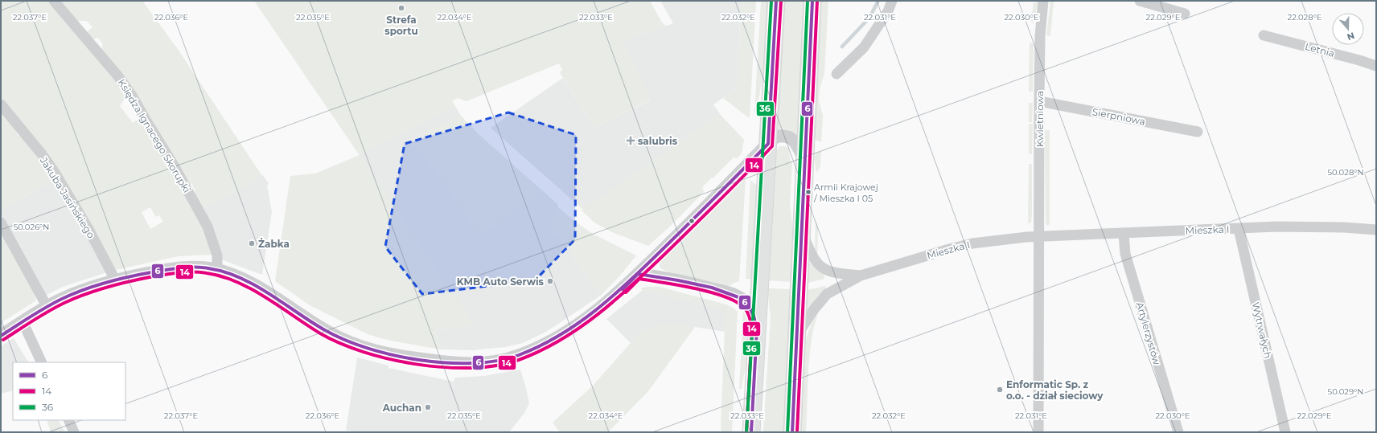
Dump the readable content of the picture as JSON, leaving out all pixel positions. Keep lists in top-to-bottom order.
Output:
{
  "streets": {
    "street": [
      "Letnia",
      "Sierpniowa",
      "Kwietniowa",
      "Księdza Ignacego Skorupki",
      "Jakuba Jasińskiego",
      "Mieszka I",
      "Wytrwałych",
      "Artylerzystów"
    ]
  },
  "crossings": [
    ["Sierpniowa", "Kwietniowa"],
    ["Kwietniowa", "Mieszka I"],
    ["Mieszka I", "Wytrwałych"],
    ["Mieszka I", "Artylerzystów"]
  ],
  "places": {
    "other": [
      "Strefa sportu",
      "Armii Krajowej / Mieszka I 05",
      "Żabka",
      "KMB Auto Serwis",
      "Enformatic Sp. z o.o. - dział sieciowy",
      "Auchan"
    ],
    "health": ["salubris"]
  },
  "lines": ["transit line 6", "transit line 14", "transit line 36"],
  "legend": ["6", "14", "36"],
  "north": "bottom",
  "coordinates": [
    "22.037°E",
    "22.036°E",
    "22.034°E",
    "22.033°E",
    "22.032°E",
    "22.031°E",
    "22.030°E",
    "22.029°E",
    "22.035°E",
    "22.028°E",
    "50.028°N",
    "50.026°N",
    "50.029°N"
  ]
}
